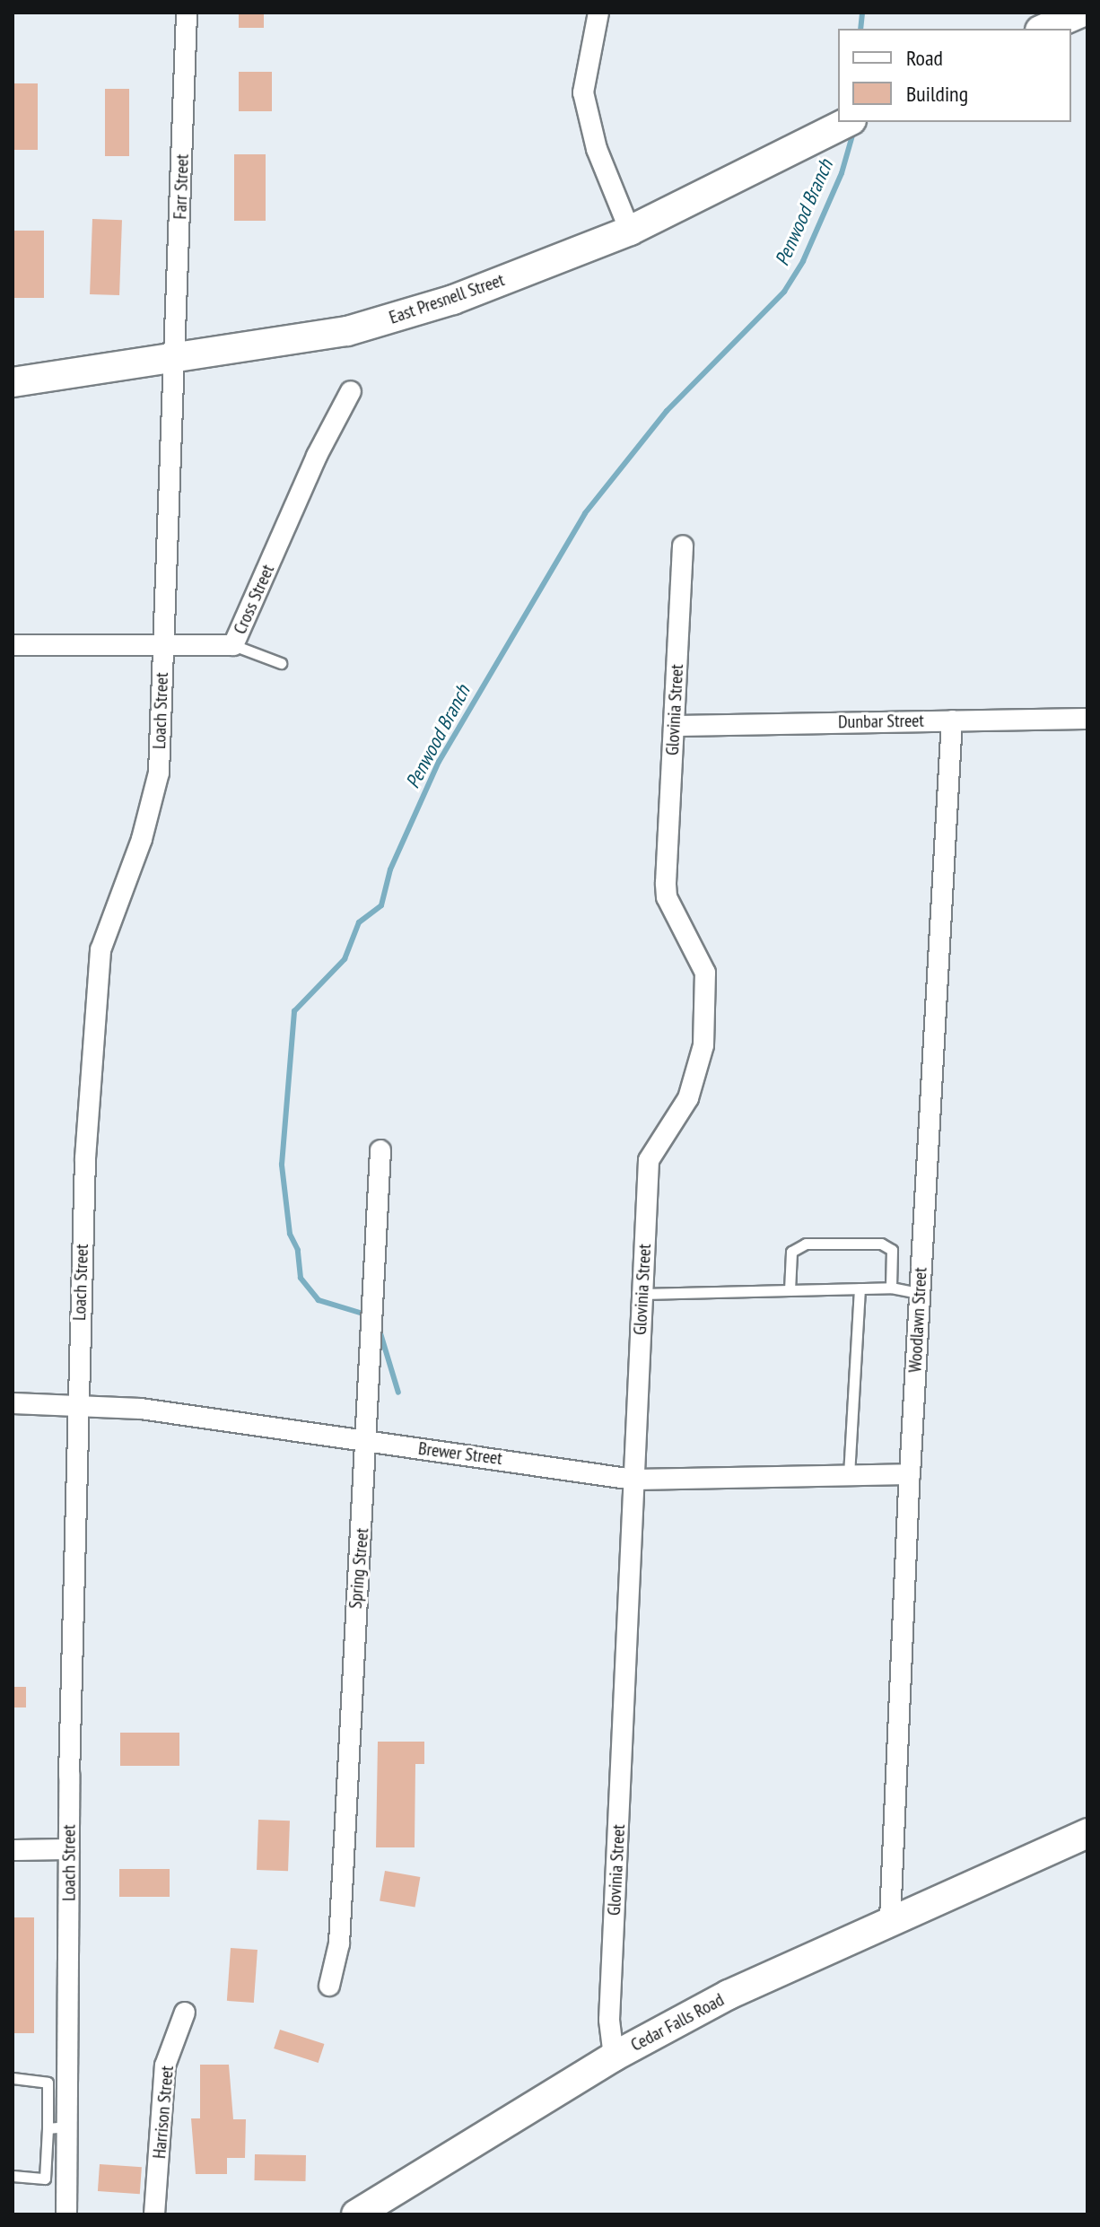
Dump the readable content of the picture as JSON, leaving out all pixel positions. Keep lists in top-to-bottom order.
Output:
{
  "streets": {
    "main road": ["East Presnell Street", "Cedar Falls Road"],
    "street": [
      "Farr Street",
      "Cross Street",
      "Glovinia Street",
      "Loach Street",
      "Dunbar Street",
      "Woodlawn Street",
      "Brewer Street",
      "Spring Street",
      "Harrison Street"
    ]
  },
  "crossings": [
    ["Farr Street", "East Presnell Street"],
    ["Farr Street", "Loach Street"],
    ["East Presnell Street", "Loach Street"],
    ["Cross Street", "Loach Street"],
    ["Glovinia Street", "Dunbar Street"],
    ["Glovinia Street", "Brewer Street"],
    ["Glovinia Street", "Cedar Falls Road"],
    ["Loach Street", "Brewer Street"],
    ["Dunbar Street", "Woodlawn Street"],
    ["Woodlawn Street", "Brewer Street"],
    ["Woodlawn Street", "Cedar Falls Road"],
    ["Brewer Street", "Spring Street"]
  ],
  "water": ["Penwood Branch"],
  "legend": ["Road", "Building"]
}
